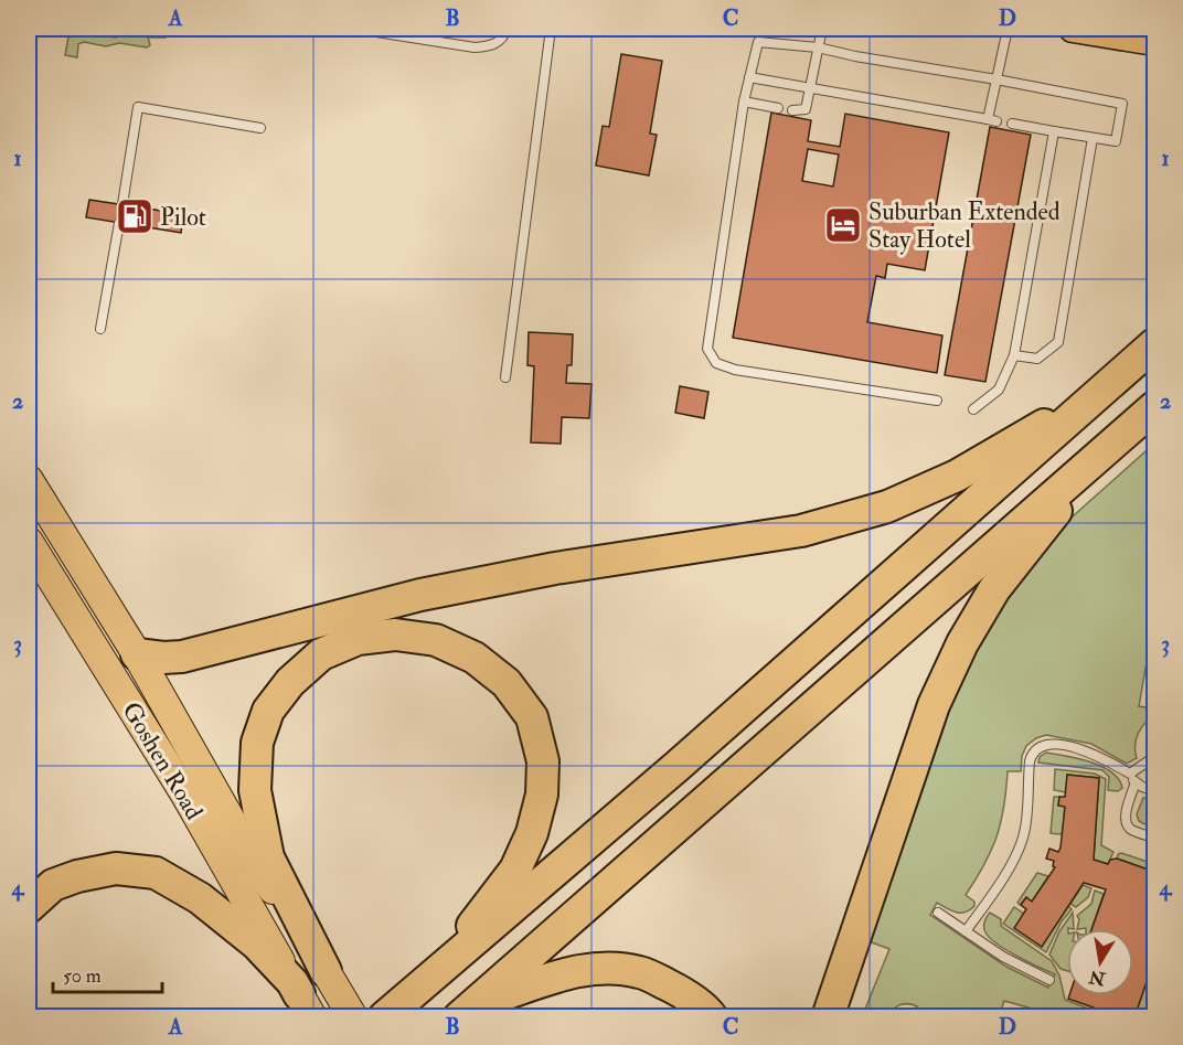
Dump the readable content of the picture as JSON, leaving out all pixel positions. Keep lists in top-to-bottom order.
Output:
{
  "streets": {
    "highway": ["Goshen Road"]
  },
  "places": {
    "fuel station": ["Pilot"],
    "hotel": ["Suburban Extended Stay Hotel"]
  },
  "scale_bar": "50 m",
  "north": "bottom",
  "grid": {
    "columns": [
      "A",
      "B",
      "C",
      "D"
    ],
    "rows": [
      "1",
      "2",
      "3",
      "4"
    ]
  }
}
